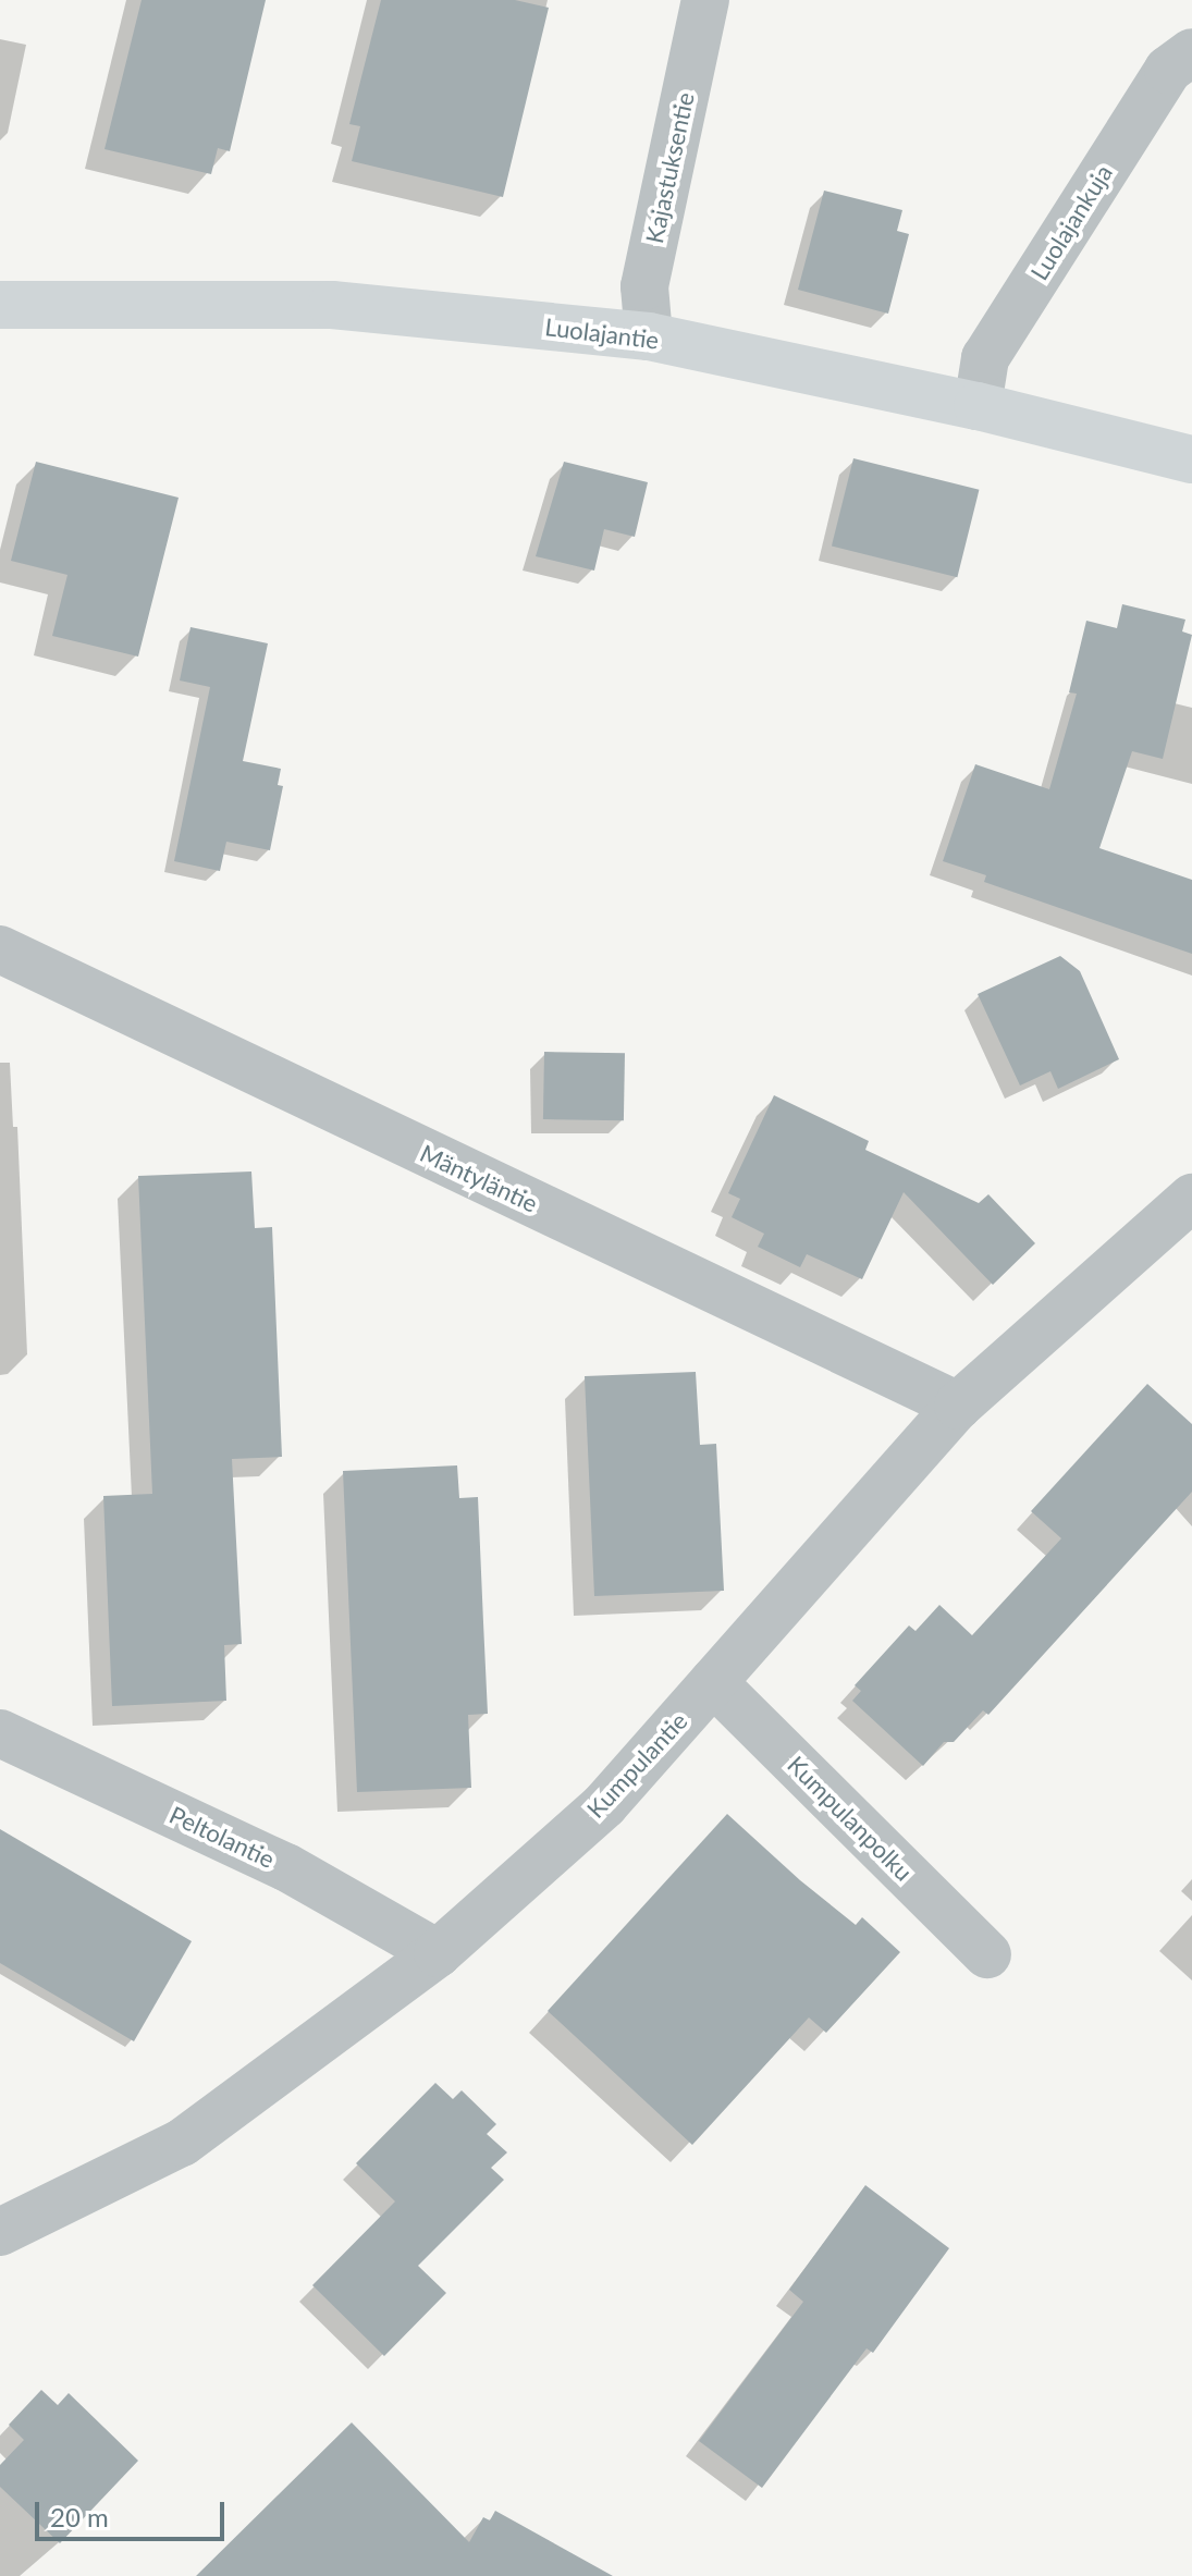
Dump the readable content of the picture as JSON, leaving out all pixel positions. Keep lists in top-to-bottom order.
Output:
{
  "streets": {
    "main road": ["Luolajantie"],
    "street": [
      "Kajastuksentie",
      "Luolajankuja",
      "Mäntyläntie",
      "Kumpulantie",
      "Kumpulanpolku",
      "Peltolantie"
    ]
  },
  "crossings": [
    ["Kajastuksentie", "Luolajantie"],
    ["Luolajankuja", "Luolajantie"],
    ["Mäntyläntie", "Kumpulantie"],
    ["Kumpulantie", "Kumpulanpolku"],
    ["Kumpulantie", "Peltolantie"]
  ],
  "scale_bar": "20 m"
}
